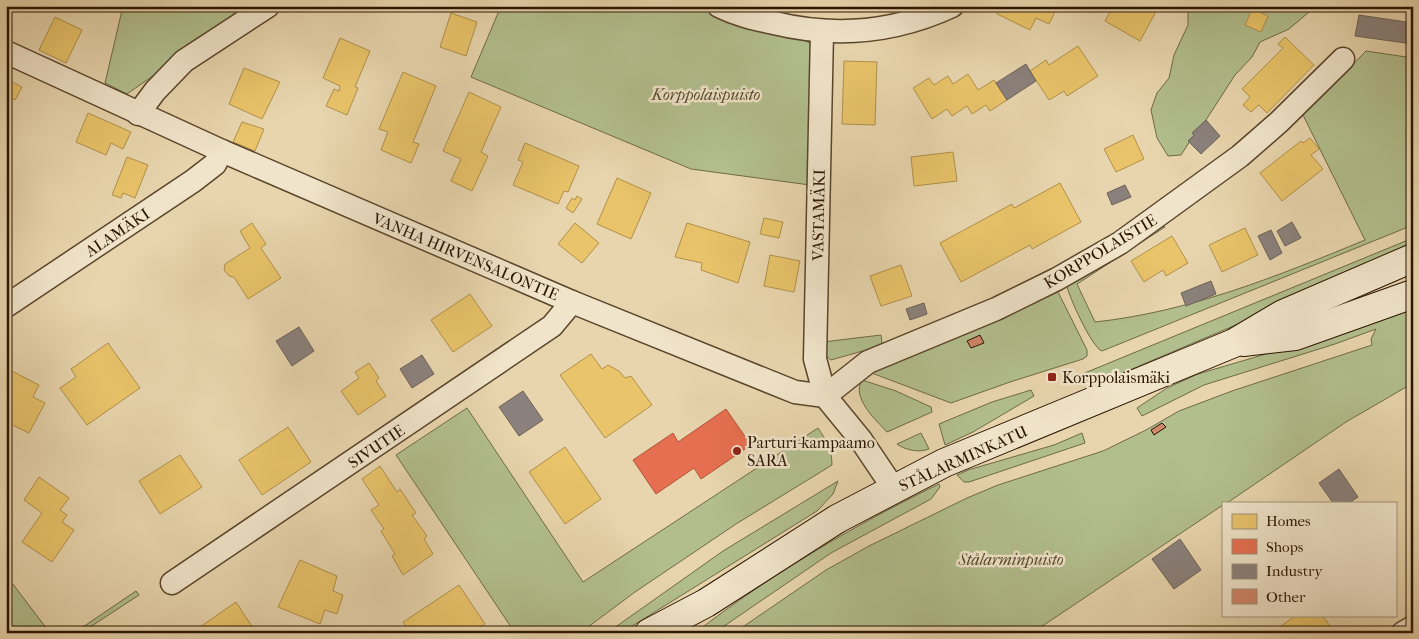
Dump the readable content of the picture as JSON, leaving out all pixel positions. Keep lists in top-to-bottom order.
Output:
{
  "streets": {
    "main road": ["STÅLARMINKATU"],
    "street": [
      "VASTAMÄKI",
      "ALAMÄKI",
      "KORPPOLAISTIE",
      "VANHA HIRVENSALONTIE",
      "SIVUTIE"
    ]
  },
  "crossings": [
    ["VASTAMÄKI", "KORPPOLAISTIE"],
    ["VASTAMÄKI", "VANHA HIRVENSALONTIE"],
    ["ALAMÄKI", "VANHA HIRVENSALONTIE"],
    ["KORPPOLAISTIE", "VANHA HIRVENSALONTIE"],
    ["VANHA HIRVENSALONTIE", "SIVUTIE"]
  ],
  "parks": ["Korppolaispuisto", "Stålarminpuisto"],
  "places": {
    "transit": ["Korppolaismäki"],
    "other": ["Parturi-kampaamo SARA"]
  },
  "legend": [
    "Homes",
    "Shops",
    "Industry",
    "Other"
  ]
}
